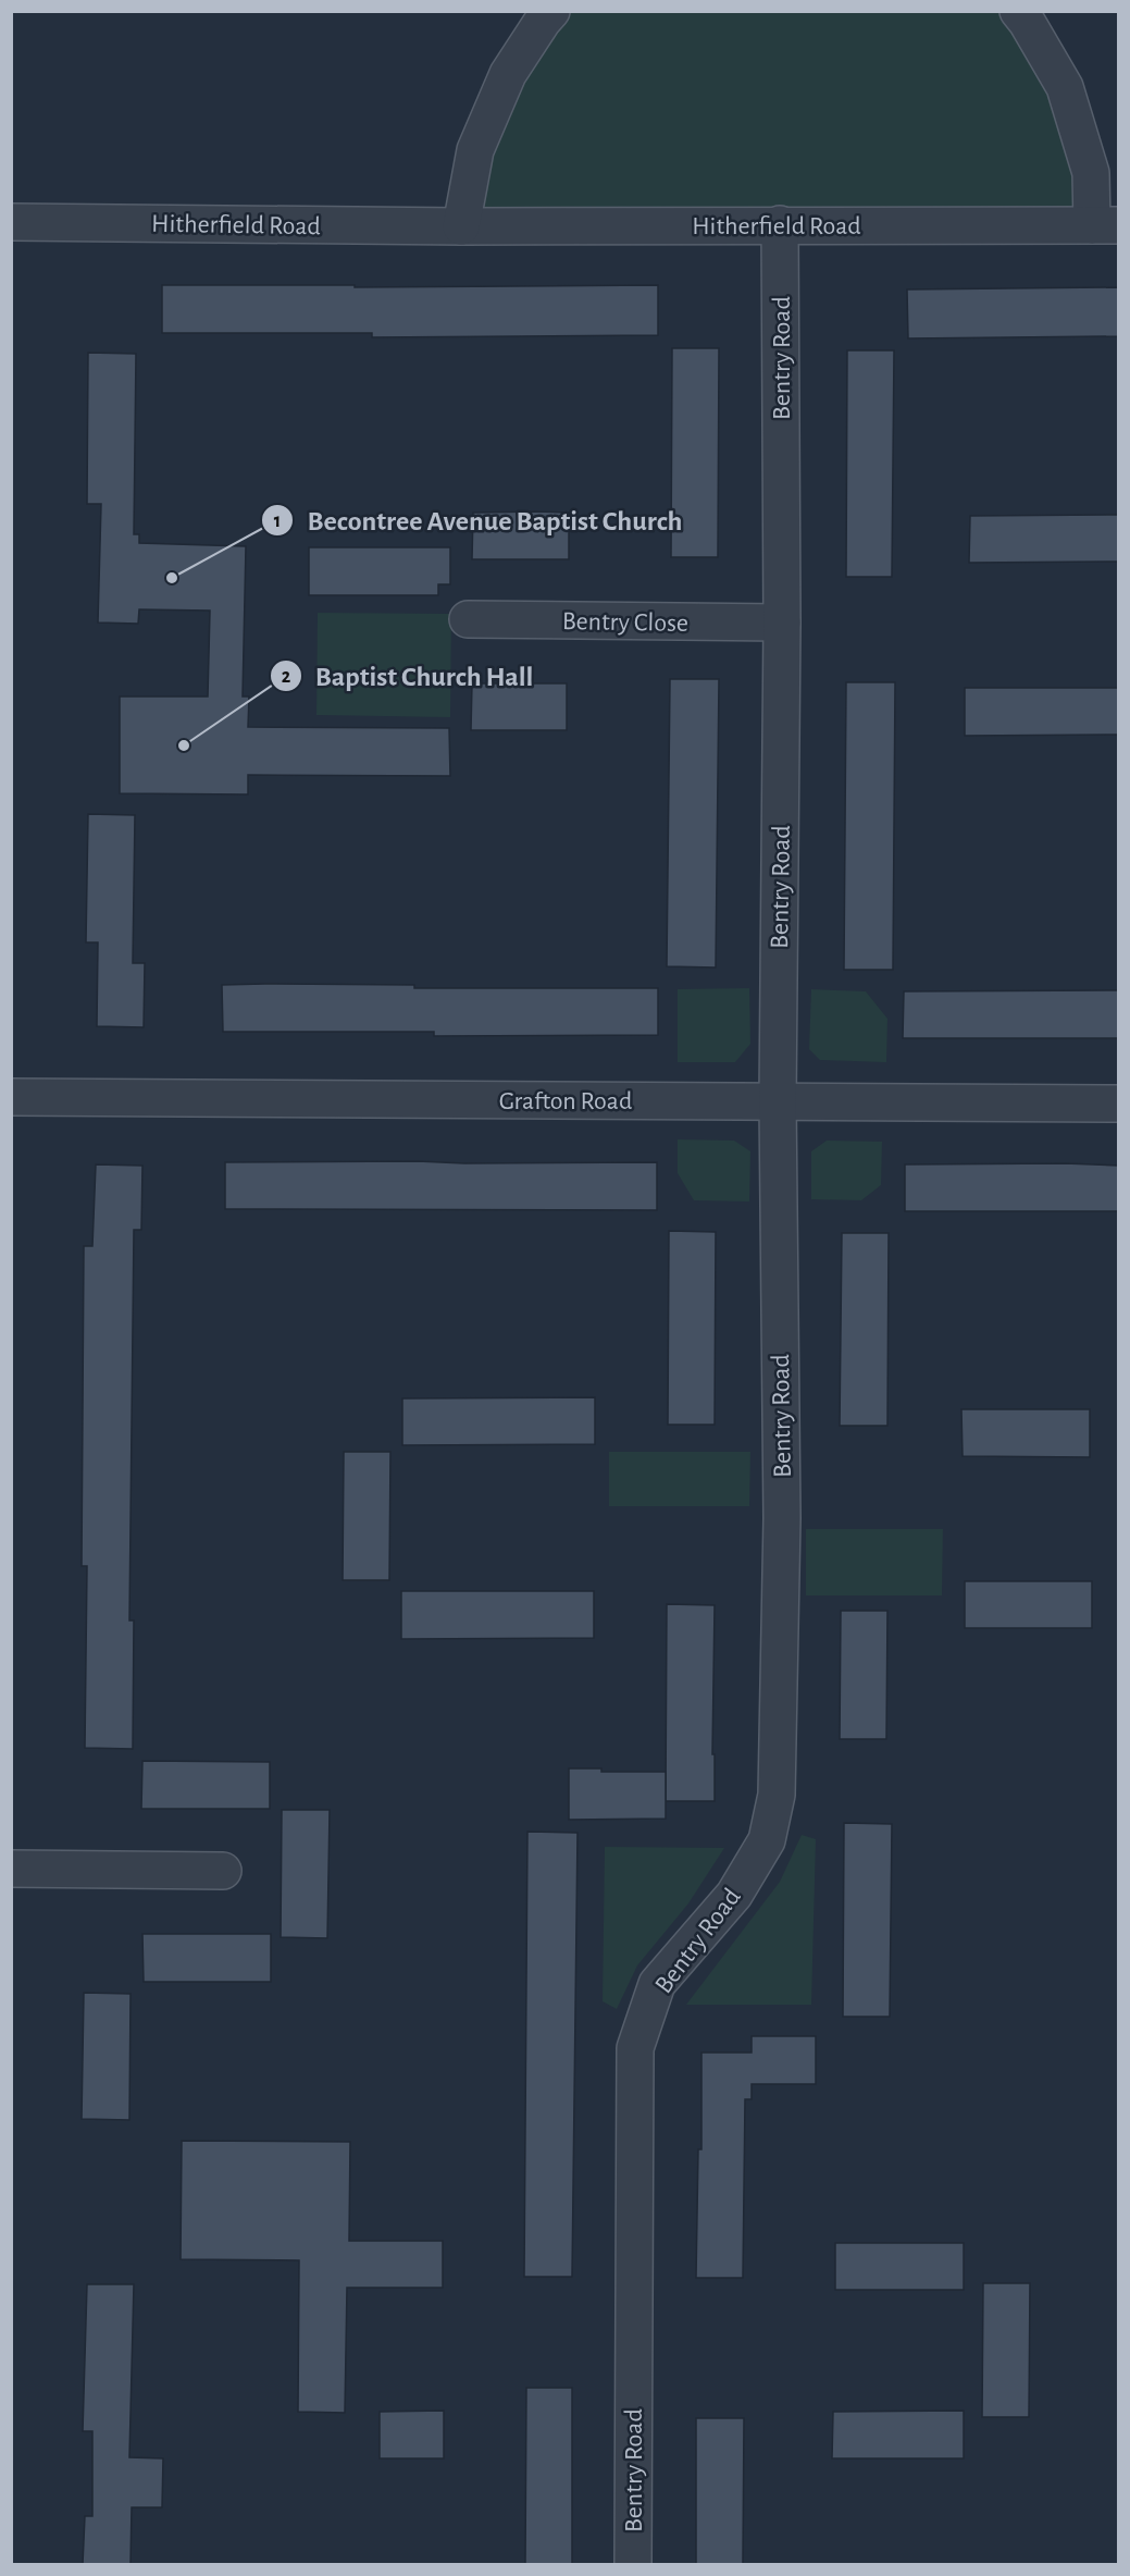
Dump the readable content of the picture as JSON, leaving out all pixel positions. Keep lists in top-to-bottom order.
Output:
{
  "streets": {
    "street": [
      "Hitherfield Road",
      "Bentry Road",
      "Bentry Close",
      "Grafton Road"
    ]
  },
  "crossings": [
    ["Hitherfield Road", "Bentry Road"],
    ["Bentry Road", "Bentry Close"],
    ["Bentry Road", "Grafton Road"]
  ],
  "places": ["Becontree Avenue Baptist Church", "Baptist Church Hall"]
}
